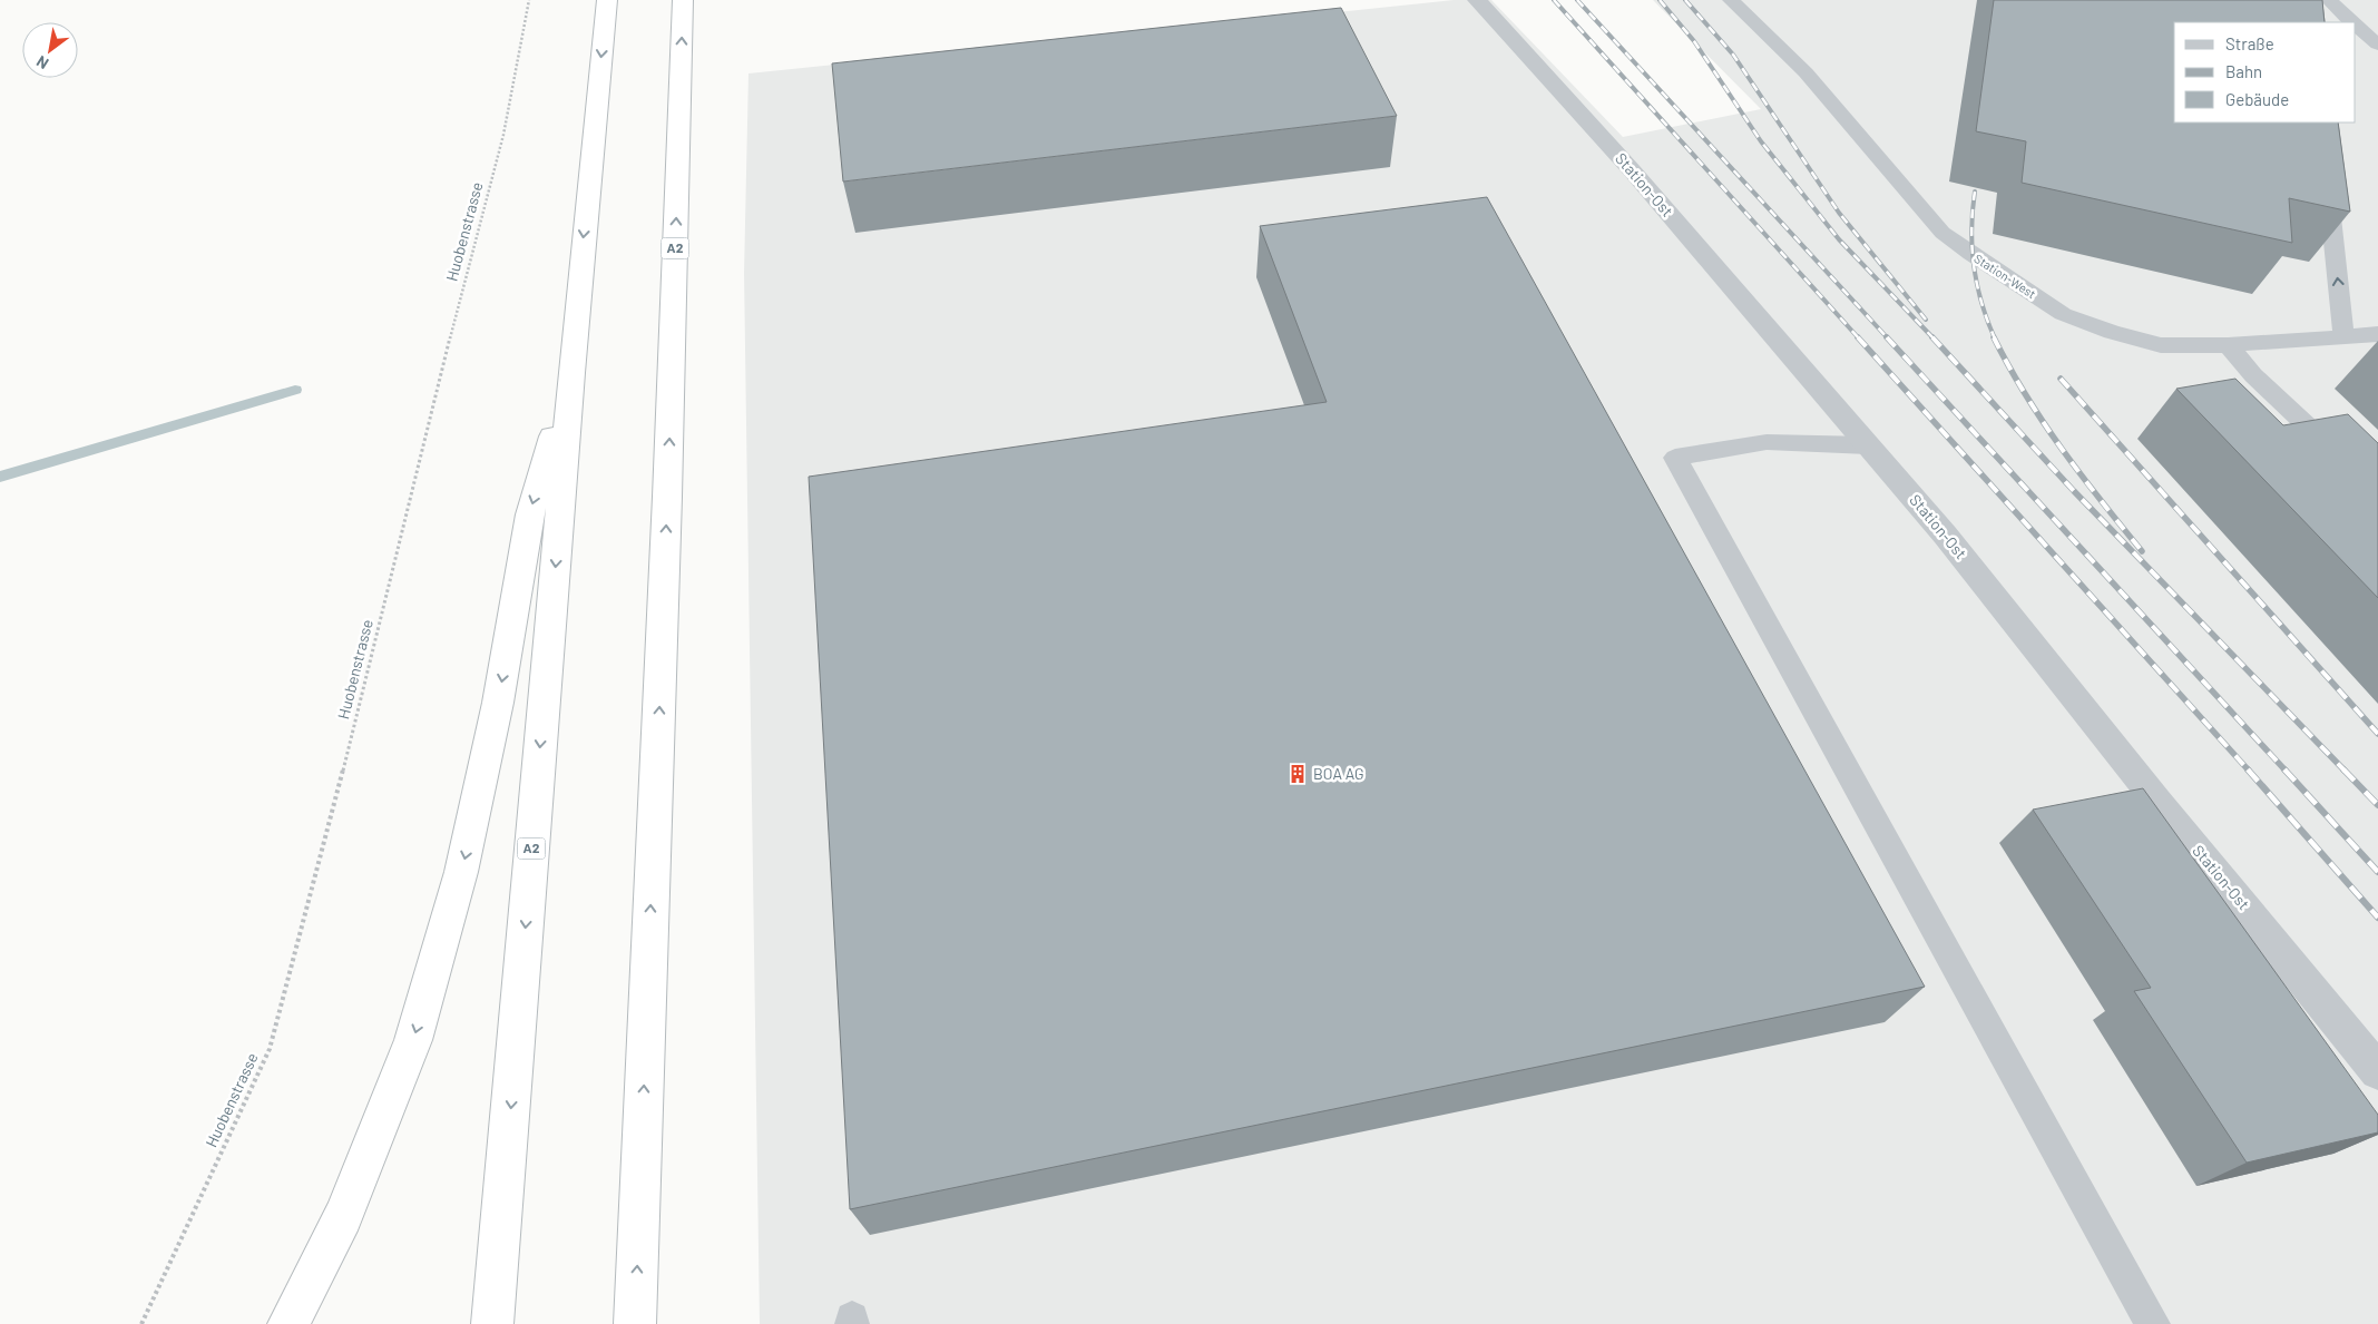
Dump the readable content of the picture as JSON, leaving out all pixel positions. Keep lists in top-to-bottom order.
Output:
{
  "streets": {
    "highway": ["A2"],
    "street": ["Station-Ost"],
    "lane": ["Station-West"],
    "path": ["Huobenstrasse"]
  },
  "places": {
    "building": ["BOA AG"]
  },
  "legend": ["Straße", "Bahn", "Gebäude"],
  "north": "bottom left"
}
